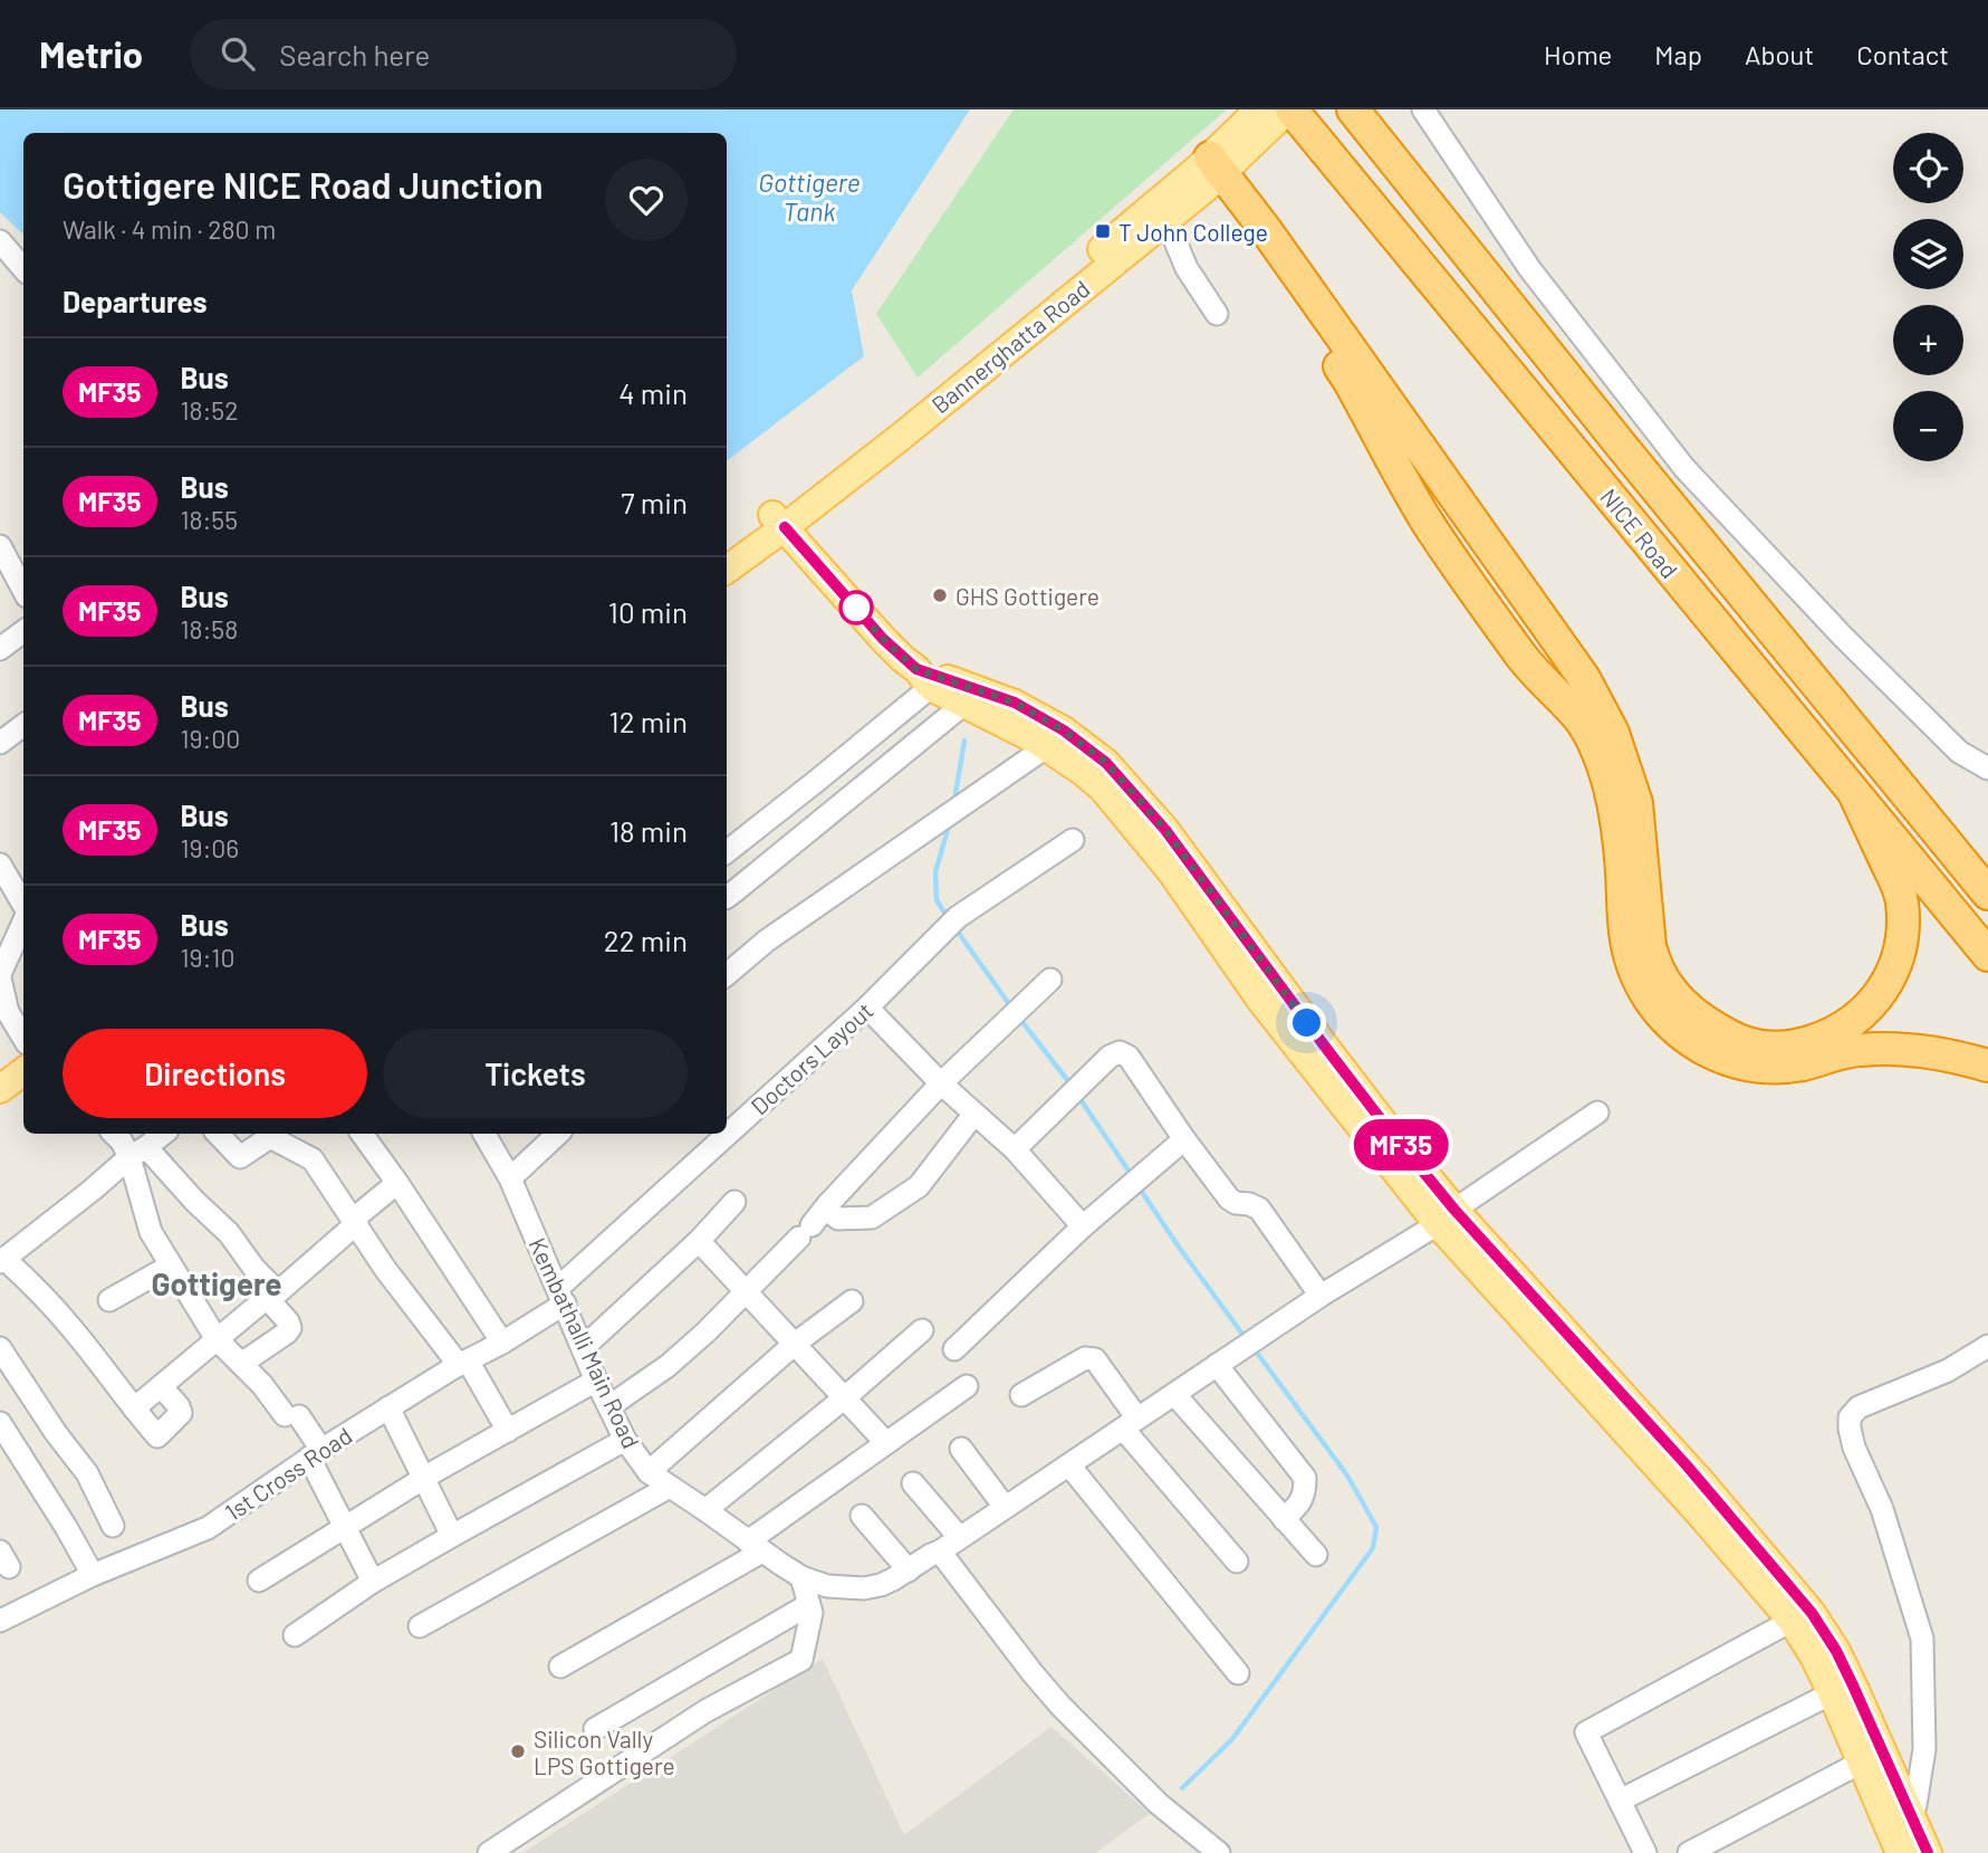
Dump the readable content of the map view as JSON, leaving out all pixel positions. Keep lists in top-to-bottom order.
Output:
{
  "streets": {
    "highway": ["NICE Road"],
    "main road": ["Bannerghatta Road"],
    "street": ["Doctors Layout", "Kembathalli Main Road", "1st Cross Road"]
  },
  "crossings": [
    ["Bannerghatta Road", "NICE Road"],
    ["Doctors Layout", "Kembathalli Main Road"],
    ["Doctors Layout", "1st Cross Road"],
    ["Kembathalli Main Road", "1st Cross Road"]
  ],
  "districts": ["Gottigere"],
  "water": ["Gottigere Tank"],
  "places": {
    "transit": ["T John College"],
    "other": ["GHS Gottigere", "Silicon Vally LPS Gottigere"]
  },
  "lines": ["bus line MF35"],
  "page": {
    "header": "Metrio",
    "search": "Search here",
    "nav": [
      "Home",
      "Map",
      "About",
      "Contact"
    ],
    "on_map": "MF35",
    "map_buttons": ["+", "−"],
    "heading": [
      ["Gottigere NICE Road Junction", "Walk · 4 min · 280 m"],
      "Departures"
    ],
    "list": [
      {
        "mark": "MF35",
        "name": "Bus",
        "note": "18:52",
        "value": "4 min"
      },
      {
        "mark": "MF35",
        "name": "Bus",
        "note": "18:55",
        "value": "7 min"
      },
      {
        "mark": "MF35",
        "name": "Bus",
        "note": "18:58",
        "value": "10 min"
      },
      {
        "mark": "MF35",
        "name": "Bus",
        "note": "19:00",
        "value": "12 min"
      },
      {
        "mark": "MF35",
        "name": "Bus",
        "note": "19:06",
        "value": "18 min"
      },
      {
        "mark": "MF35",
        "name": "Bus",
        "note": "19:10",
        "value": "22 min"
      }
    ],
    "buttons": ["Directions", "Tickets"]
  }
}
